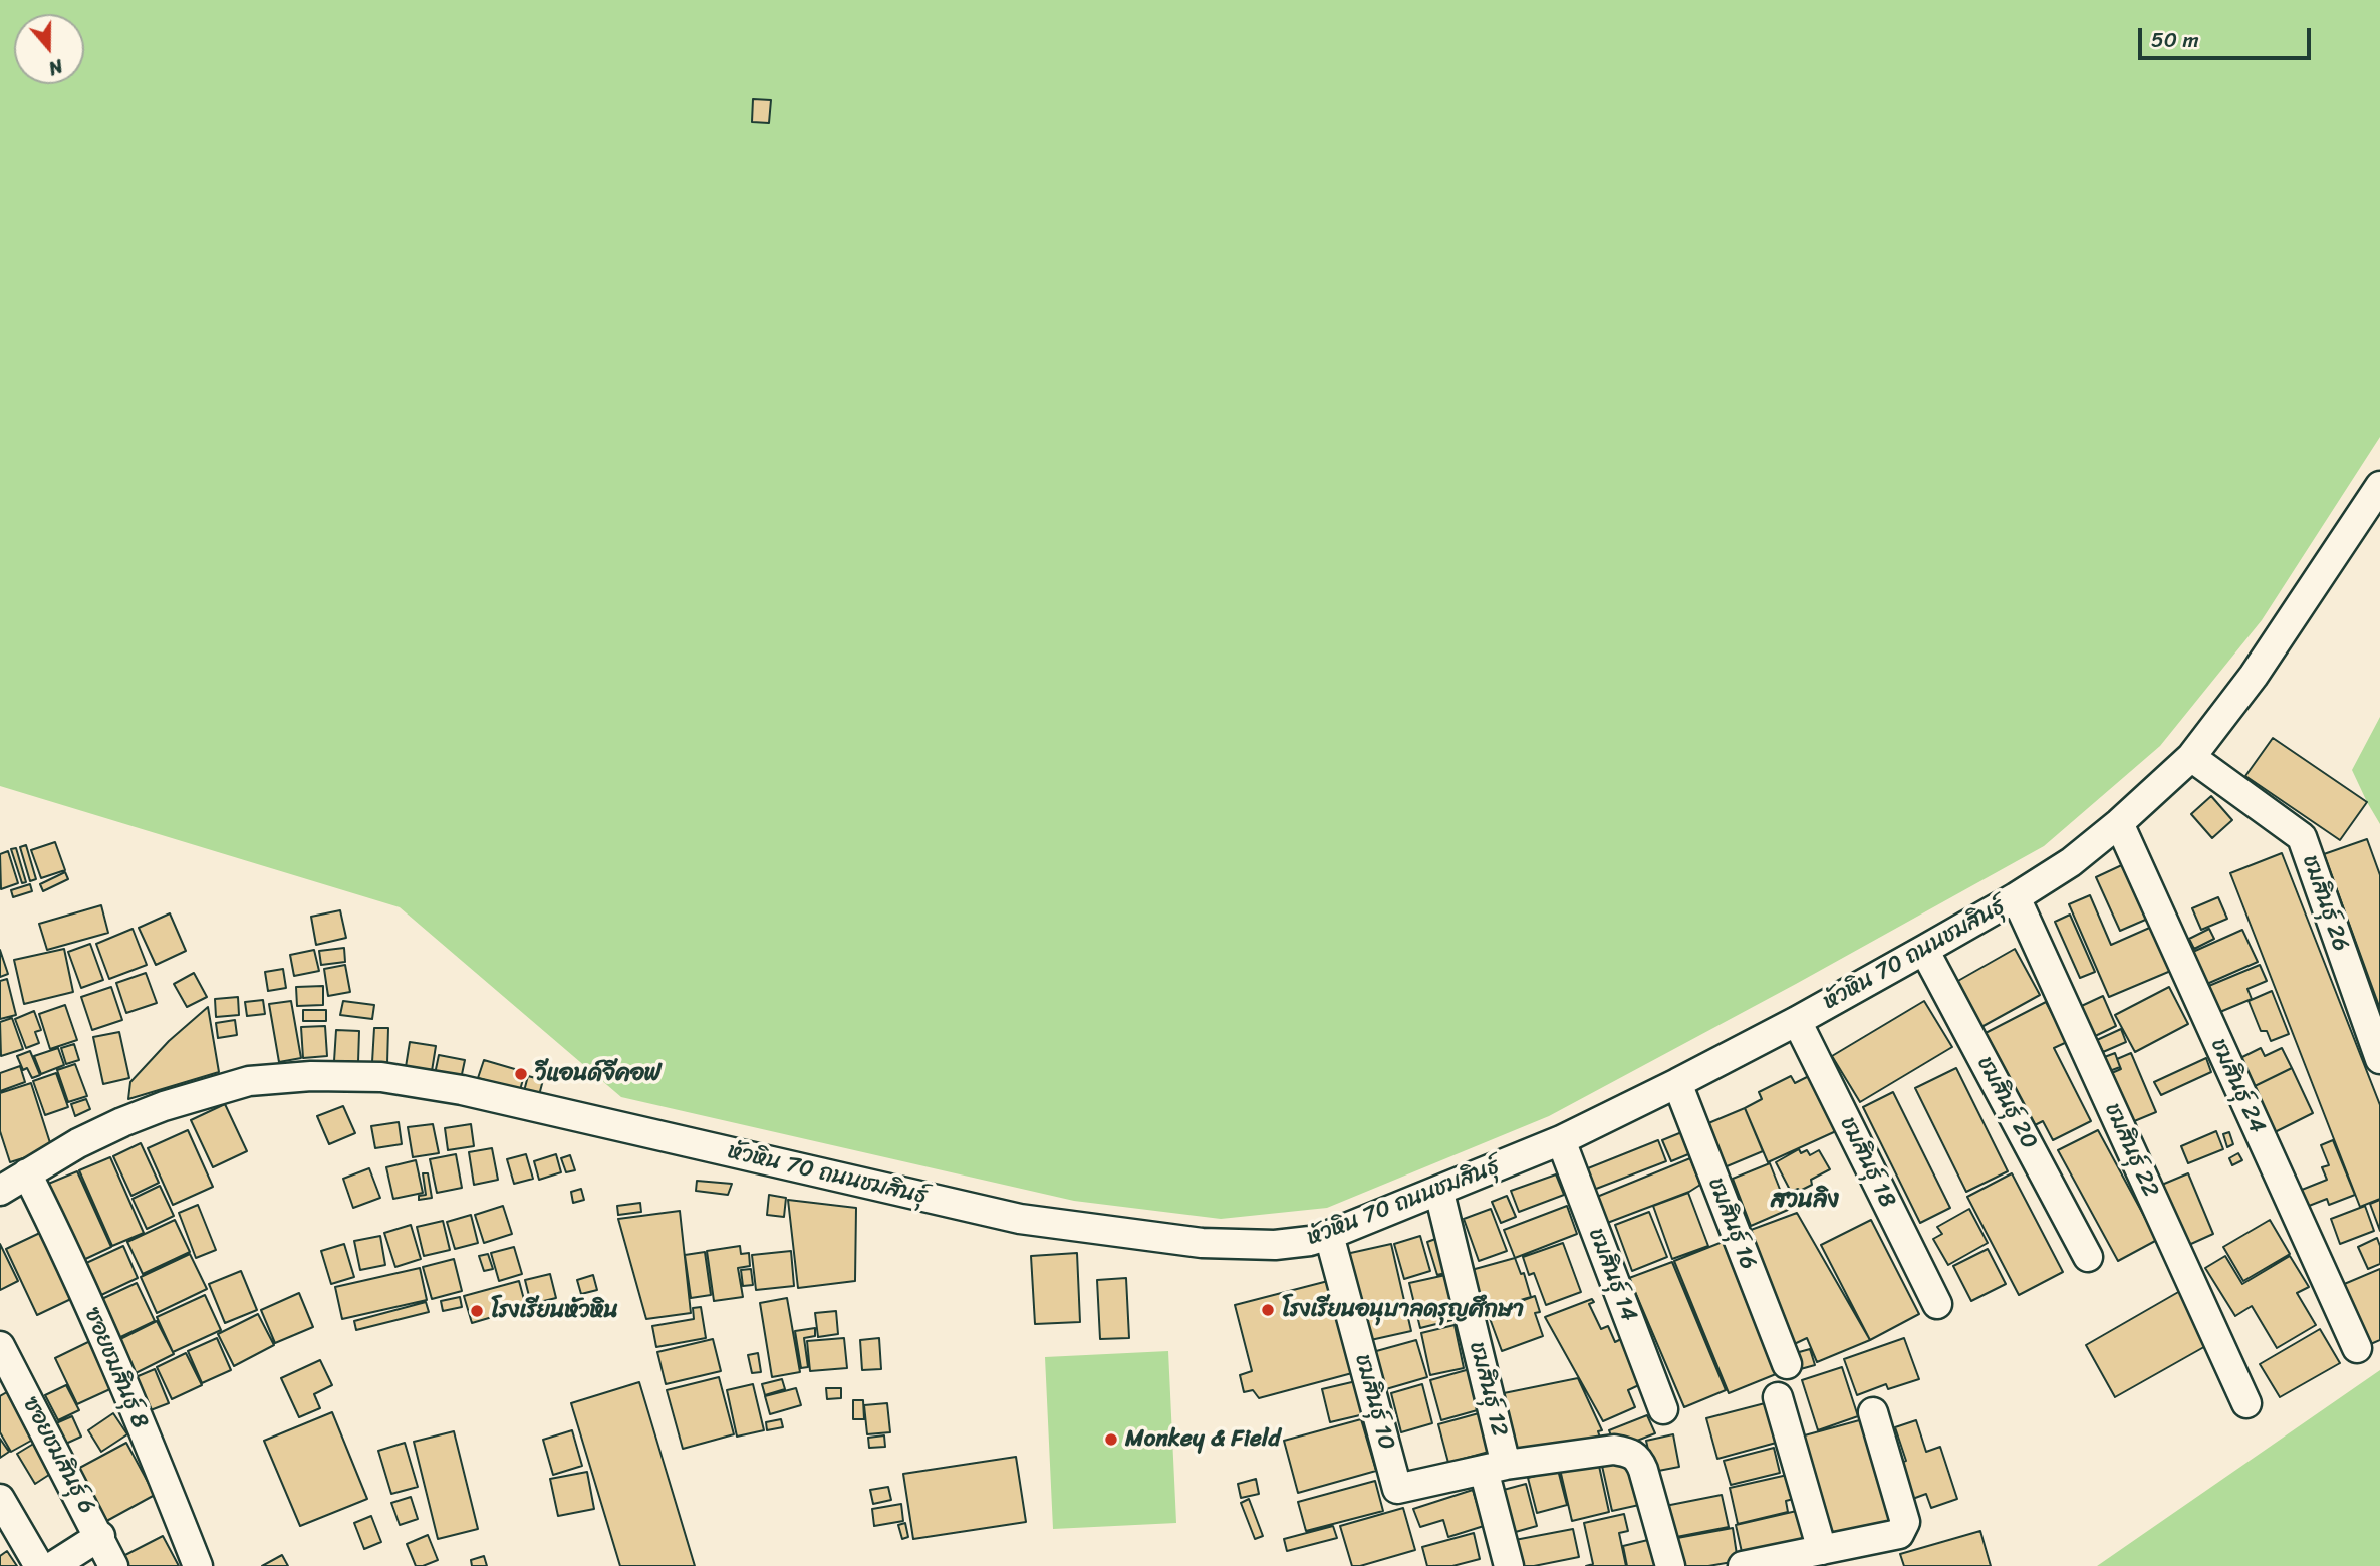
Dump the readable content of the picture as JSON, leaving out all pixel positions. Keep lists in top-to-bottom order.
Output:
{
  "streets": {
    "street": [
      "ชมสินธุ์ 26",
      "หัวหิน 70 ถนนชมสินธุ์",
      "ชมสินธุ์ 24",
      "ชมสินธุ์ 20",
      "ชมสินธุ์ 22",
      "ชมสินธุ์ 18",
      "ชมสินธุ์ 16",
      "ชมสินธุ์ 14",
      "ซอยชมสินธุ์ 8",
      "ชมสินธุ์ 12",
      "ชมสินธุ์ 10",
      "ซอยชมสินธุ์ 6"
    ]
  },
  "crossings": [
    ["ชมสินธุ์ 26", "หัวหิน 70 ถนนชมสินธุ์"],
    ["หัวหิน 70 ถนนชมสินธุ์", "ชมสินธุ์ 24"],
    ["หัวหิน 70 ถนนชมสินธุ์", "ชมสินธุ์ 20"],
    ["หัวหิน 70 ถนนชมสินธุ์", "ชมสินธุ์ 22"],
    ["หัวหิน 70 ถนนชมสินธุ์", "ชมสินธุ์ 18"],
    ["หัวหิน 70 ถนนชมสินธุ์", "ชมสินธุ์ 16"],
    ["หัวหิน 70 ถนนชมสินธุ์", "ชมสินธุ์ 14"],
    ["หัวหิน 70 ถนนชมสินธุ์", "ซอยชมสินธุ์ 8"],
    ["หัวหิน 70 ถนนชมสินธุ์", "ชมสินธุ์ 12"],
    ["หัวหิน 70 ถนนชมสินธุ์", "ชมสินธุ์ 10"],
    ["ชมสินธุ์ 12", "ชมสินธุ์ 10"]
  ],
  "districts": ["สวนลิง"],
  "places": [
    "วีแอนด์จีคอฟ",
    "โรงเรียนอนุบาลดรุญศึกษา",
    "โรงเรียนหัวหิน",
    "Monkey & Field"
  ],
  "scale_bar": "50 m",
  "north": "bottom"
}
